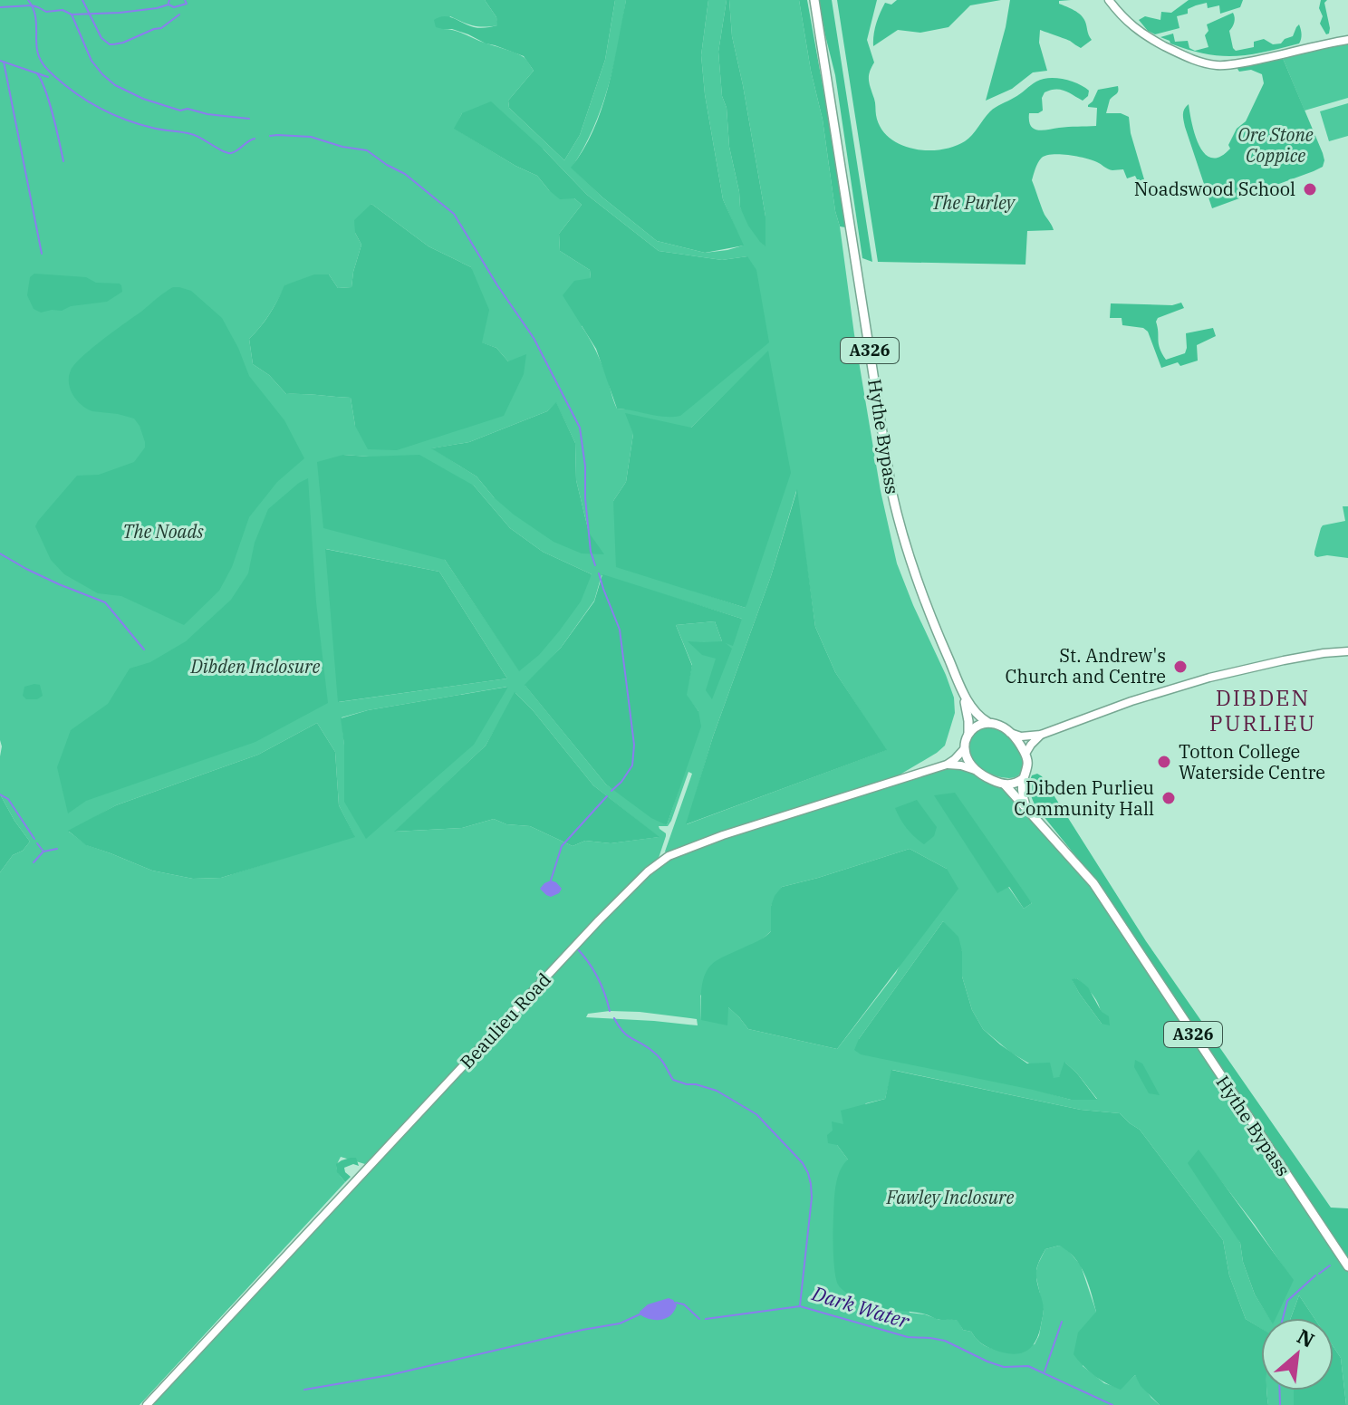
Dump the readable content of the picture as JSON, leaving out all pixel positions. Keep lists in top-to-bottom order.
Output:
{
  "streets": {
    "main road": ["A326", "Hythe Bypass", "Beaulieu Road"]
  },
  "crossings": [
    ["Hythe Bypass", "Beaulieu Road"]
  ],
  "districts": ["DIBDEN PURLIEU"],
  "water": ["Dark Water"],
  "parks": [
    "Ore Stone Coppice",
    "The Purley",
    "The Noads",
    "Dibden Inclosure",
    "Fawley Inclosure"
  ],
  "places": [
    "Noadswood School",
    "St. Andrew's Church and Centre",
    "Totton College Waterside Centre",
    "Dibden Purlieu Community Hall"
  ],
  "north": "top right"
}
